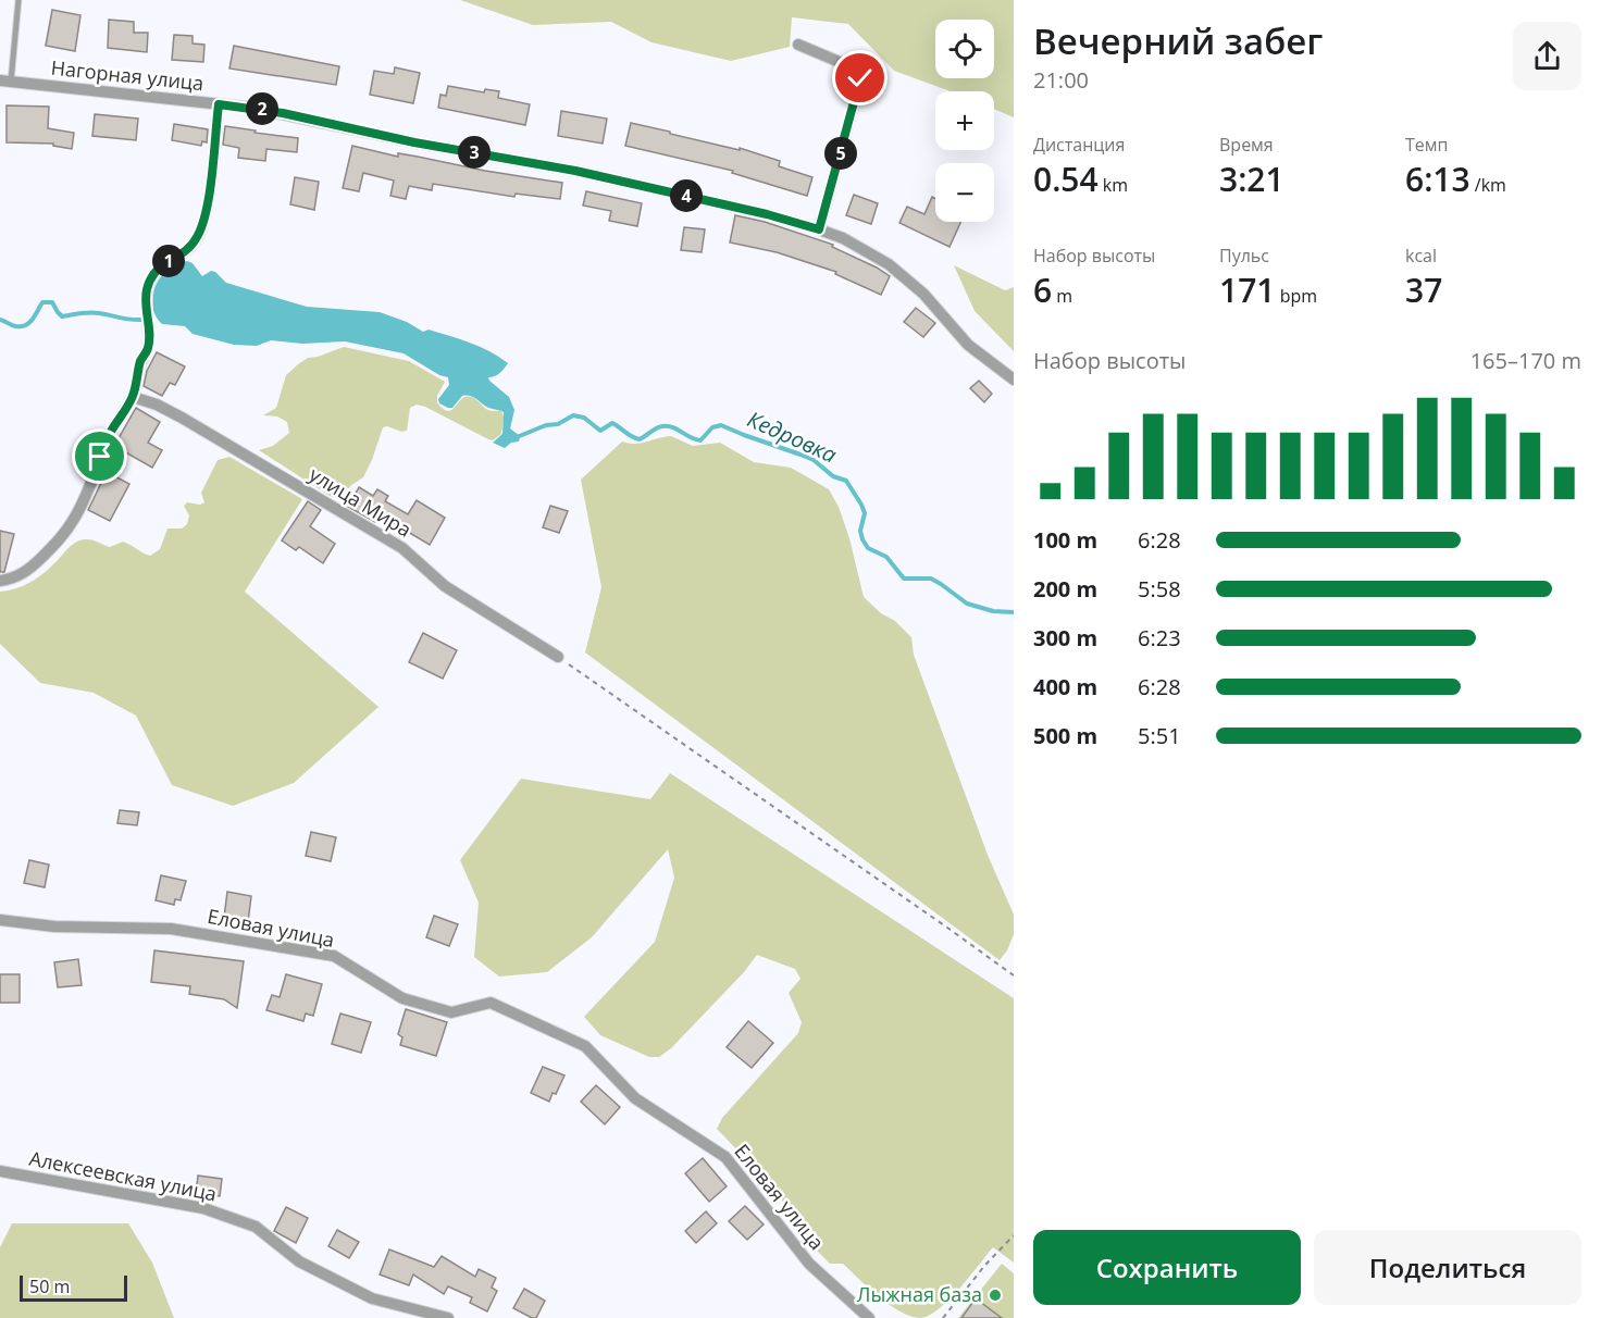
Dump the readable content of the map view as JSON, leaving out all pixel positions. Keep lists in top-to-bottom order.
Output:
{
  "streets": {
    "street": [
      "Нагорная улица",
      "улица Мира",
      "Еловая улица",
      "Алексеевская улица"
    ]
  },
  "water": ["Кедровка"],
  "places": ["Лыжная база"],
  "scale_bar": "50 m",
  "page": {
    "heading": ["Вечерний забег", "21:00"],
    "map_buttons": ["+", "−"],
    "pins": [
      "2",
      "3",
      "5",
      "4",
      "1"
    ],
    "stats": [
      ["Дистанция", "0.54 km"],
      ["Время", "3:21"],
      ["Темп", "6:13 /km"],
      ["Набор высоты", "6 m"],
      ["Пульс", "171 bpm"],
      ["kcal", "37"]
    ],
    "chart": ["Набор высоты", "165–170 m"],
    "list": [
      {
        "name": "100 m",
        "note": "6:28"
      },
      {
        "name": "200 m",
        "note": "5:58"
      },
      {
        "name": "300 m",
        "note": "6:23"
      },
      {
        "name": "400 m",
        "note": "6:28"
      },
      {
        "name": "500 m",
        "note": "5:51"
      }
    ],
    "buttons": ["Сохранить", "Поделиться"],
    "scale": "50 m"
  }
}
